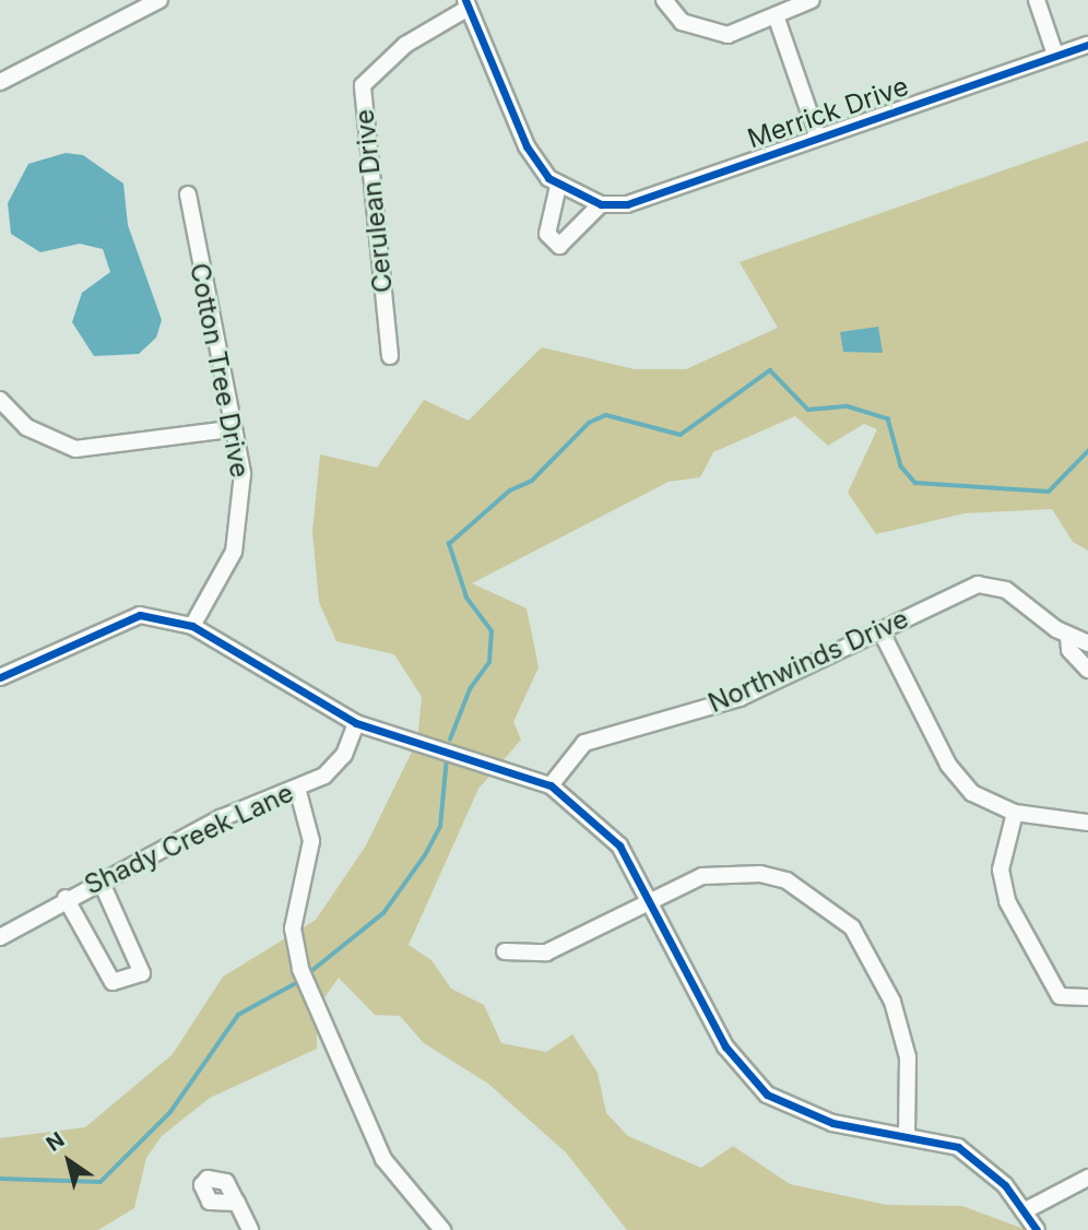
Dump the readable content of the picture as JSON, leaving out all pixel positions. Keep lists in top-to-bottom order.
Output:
{
  "streets": {
    "street": [
      "Merrick Drive",
      "Cerulean Drive",
      "Cotton Tree Drive",
      "Northwinds Drive",
      "Shady Creek Lane"
    ]
  },
  "crossings": [
    ["Merrick Drive", "Cerulean Drive"]
  ],
  "north": "top left"
}
